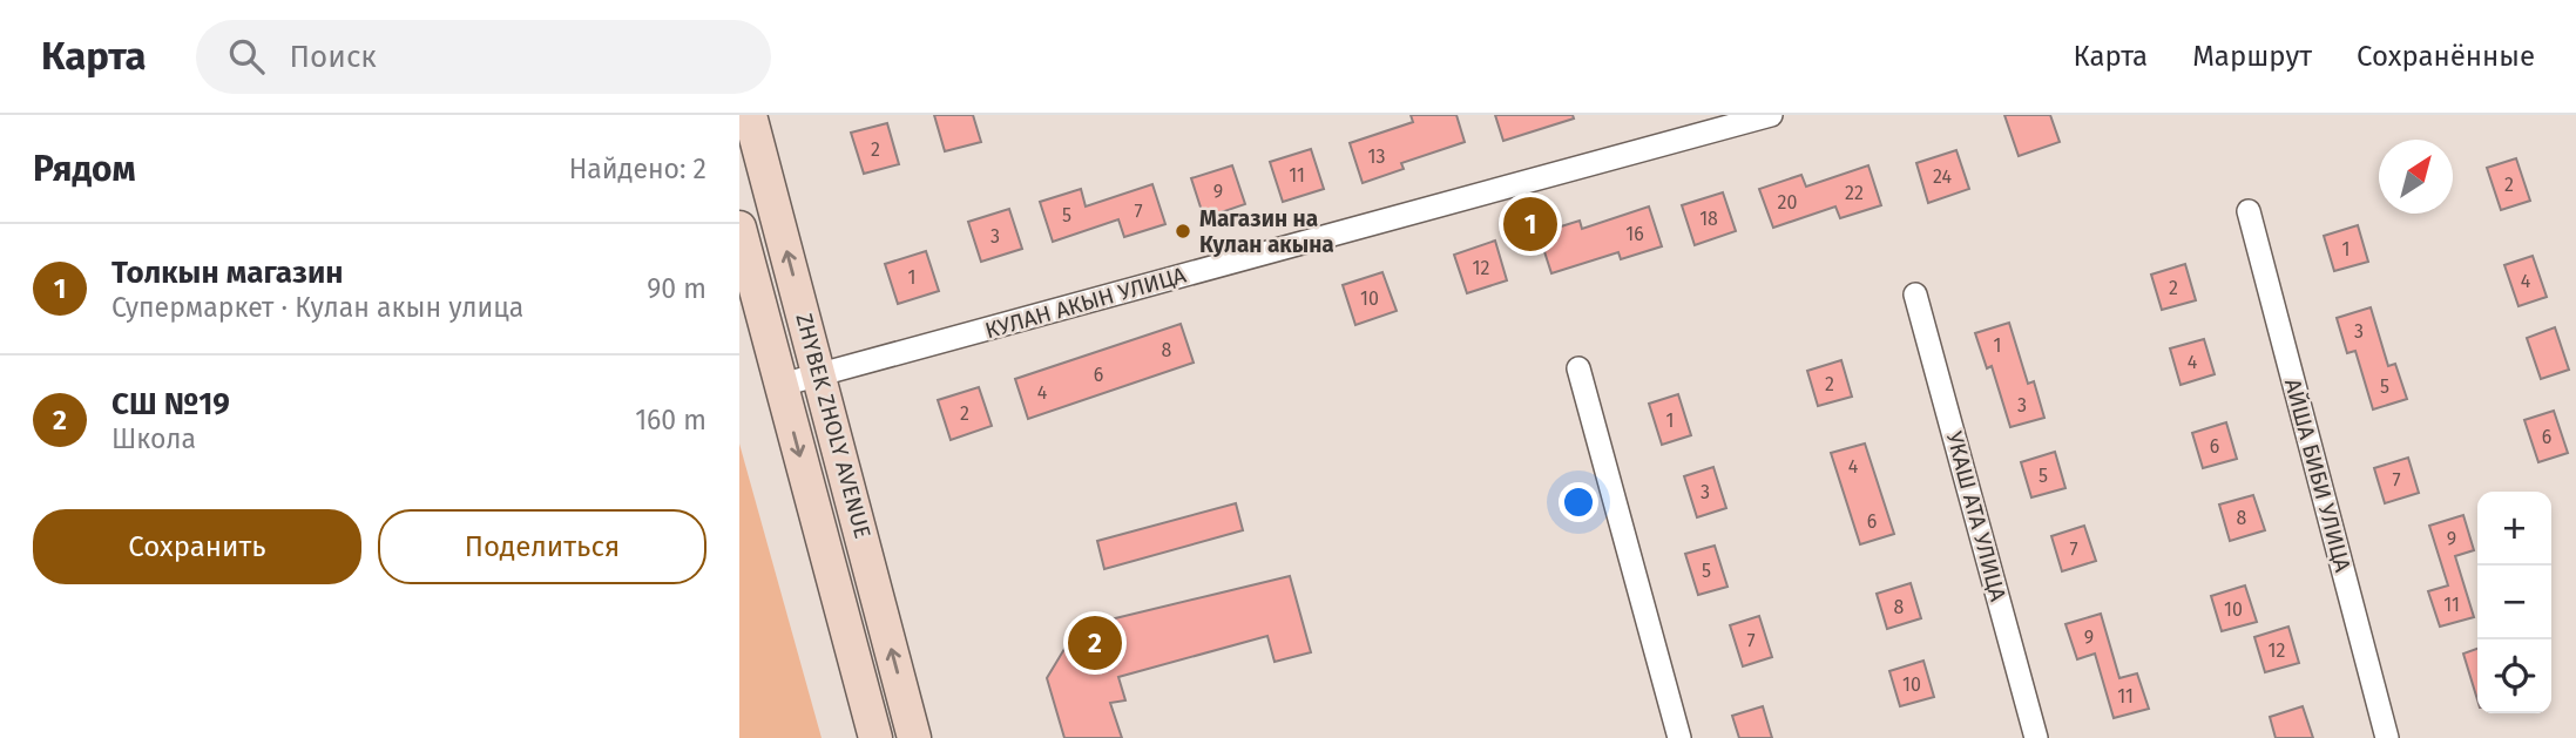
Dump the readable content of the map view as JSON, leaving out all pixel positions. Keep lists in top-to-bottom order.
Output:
{
  "streets": {
    "street": [
      "КУЛАН АКЫН УЛИЦА",
      "ZHYBEK ZHOLY AVENUE",
      "АЙША БИБИ УЛИЦА",
      "УКАШ АТА УЛИЦА"
    ]
  },
  "crossings": [
    ["КУЛАН АКЫН УЛИЦА", "ZHYBEK ZHOLY AVENUE"]
  ],
  "places": ["Магазин на Кулан акына"],
  "house_numbers": [
    "2",
    "13",
    "11",
    "24",
    "2",
    "9",
    "22",
    "20",
    "7",
    "5",
    "18",
    "16",
    "3",
    "1",
    "12",
    "1",
    "4",
    "2",
    "10",
    "3",
    "1",
    "8",
    "4",
    "6",
    "2",
    "5",
    "4",
    "3",
    "2",
    "1",
    "6",
    "6",
    "4",
    "5",
    "7",
    "3",
    "8",
    "6",
    "9",
    "7",
    "5",
    "11",
    "8",
    "10",
    "9",
    "7",
    "12",
    "10",
    "11"
  ],
  "north": "top right",
  "page": {
    "header": "Карта",
    "search": "Поиск",
    "nav": ["Карта", "Маршрут", "Сохранённые"],
    "heading": ["Рядом", "Найдено: 2"],
    "pins": ["1", "2"],
    "list": [
      {
        "mark": "1",
        "name": "Толкын магазин",
        "note": "Супермаркет · Кулан акын улица",
        "value": "90 m"
      },
      {
        "mark": "2",
        "name": "СШ №19",
        "note": "Школа",
        "value": "160 m"
      }
    ],
    "buttons": ["Сохранить", "Поделиться"],
    "map_buttons": ["+", "−"]
  }
}
